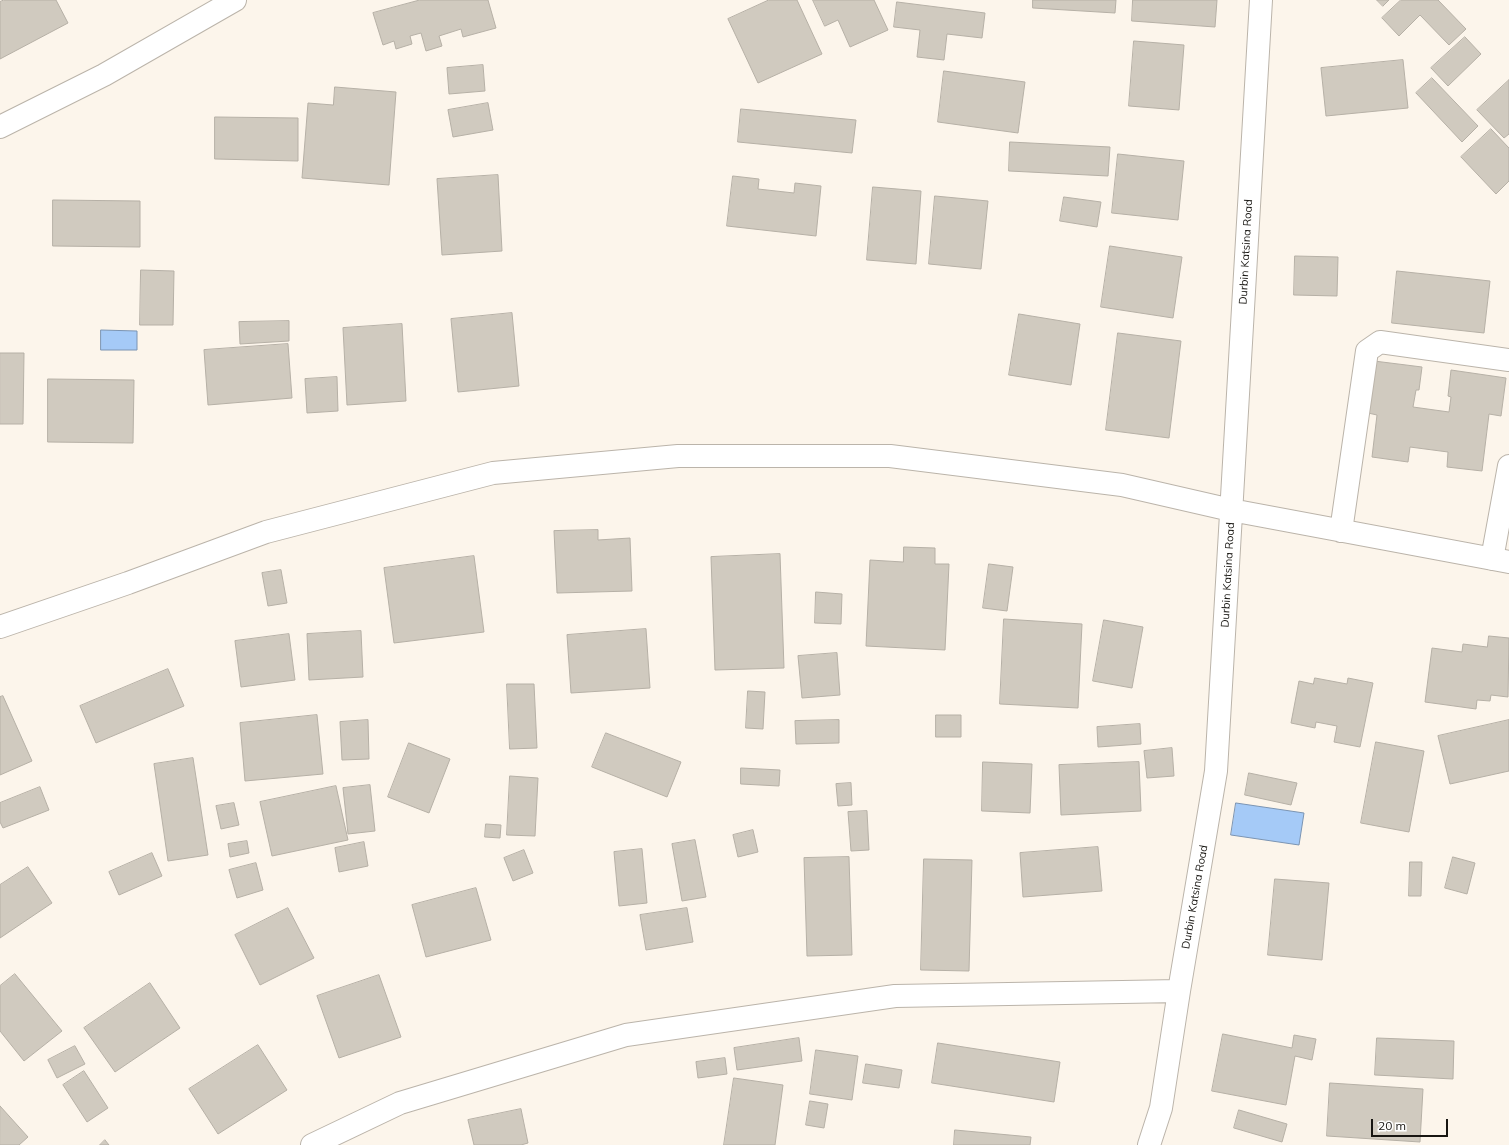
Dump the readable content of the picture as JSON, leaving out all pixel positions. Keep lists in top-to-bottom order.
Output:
{
  "streets": {
    "street": ["Durbin Katsina Road"]
  },
  "scale_bar": "20 m"
}
